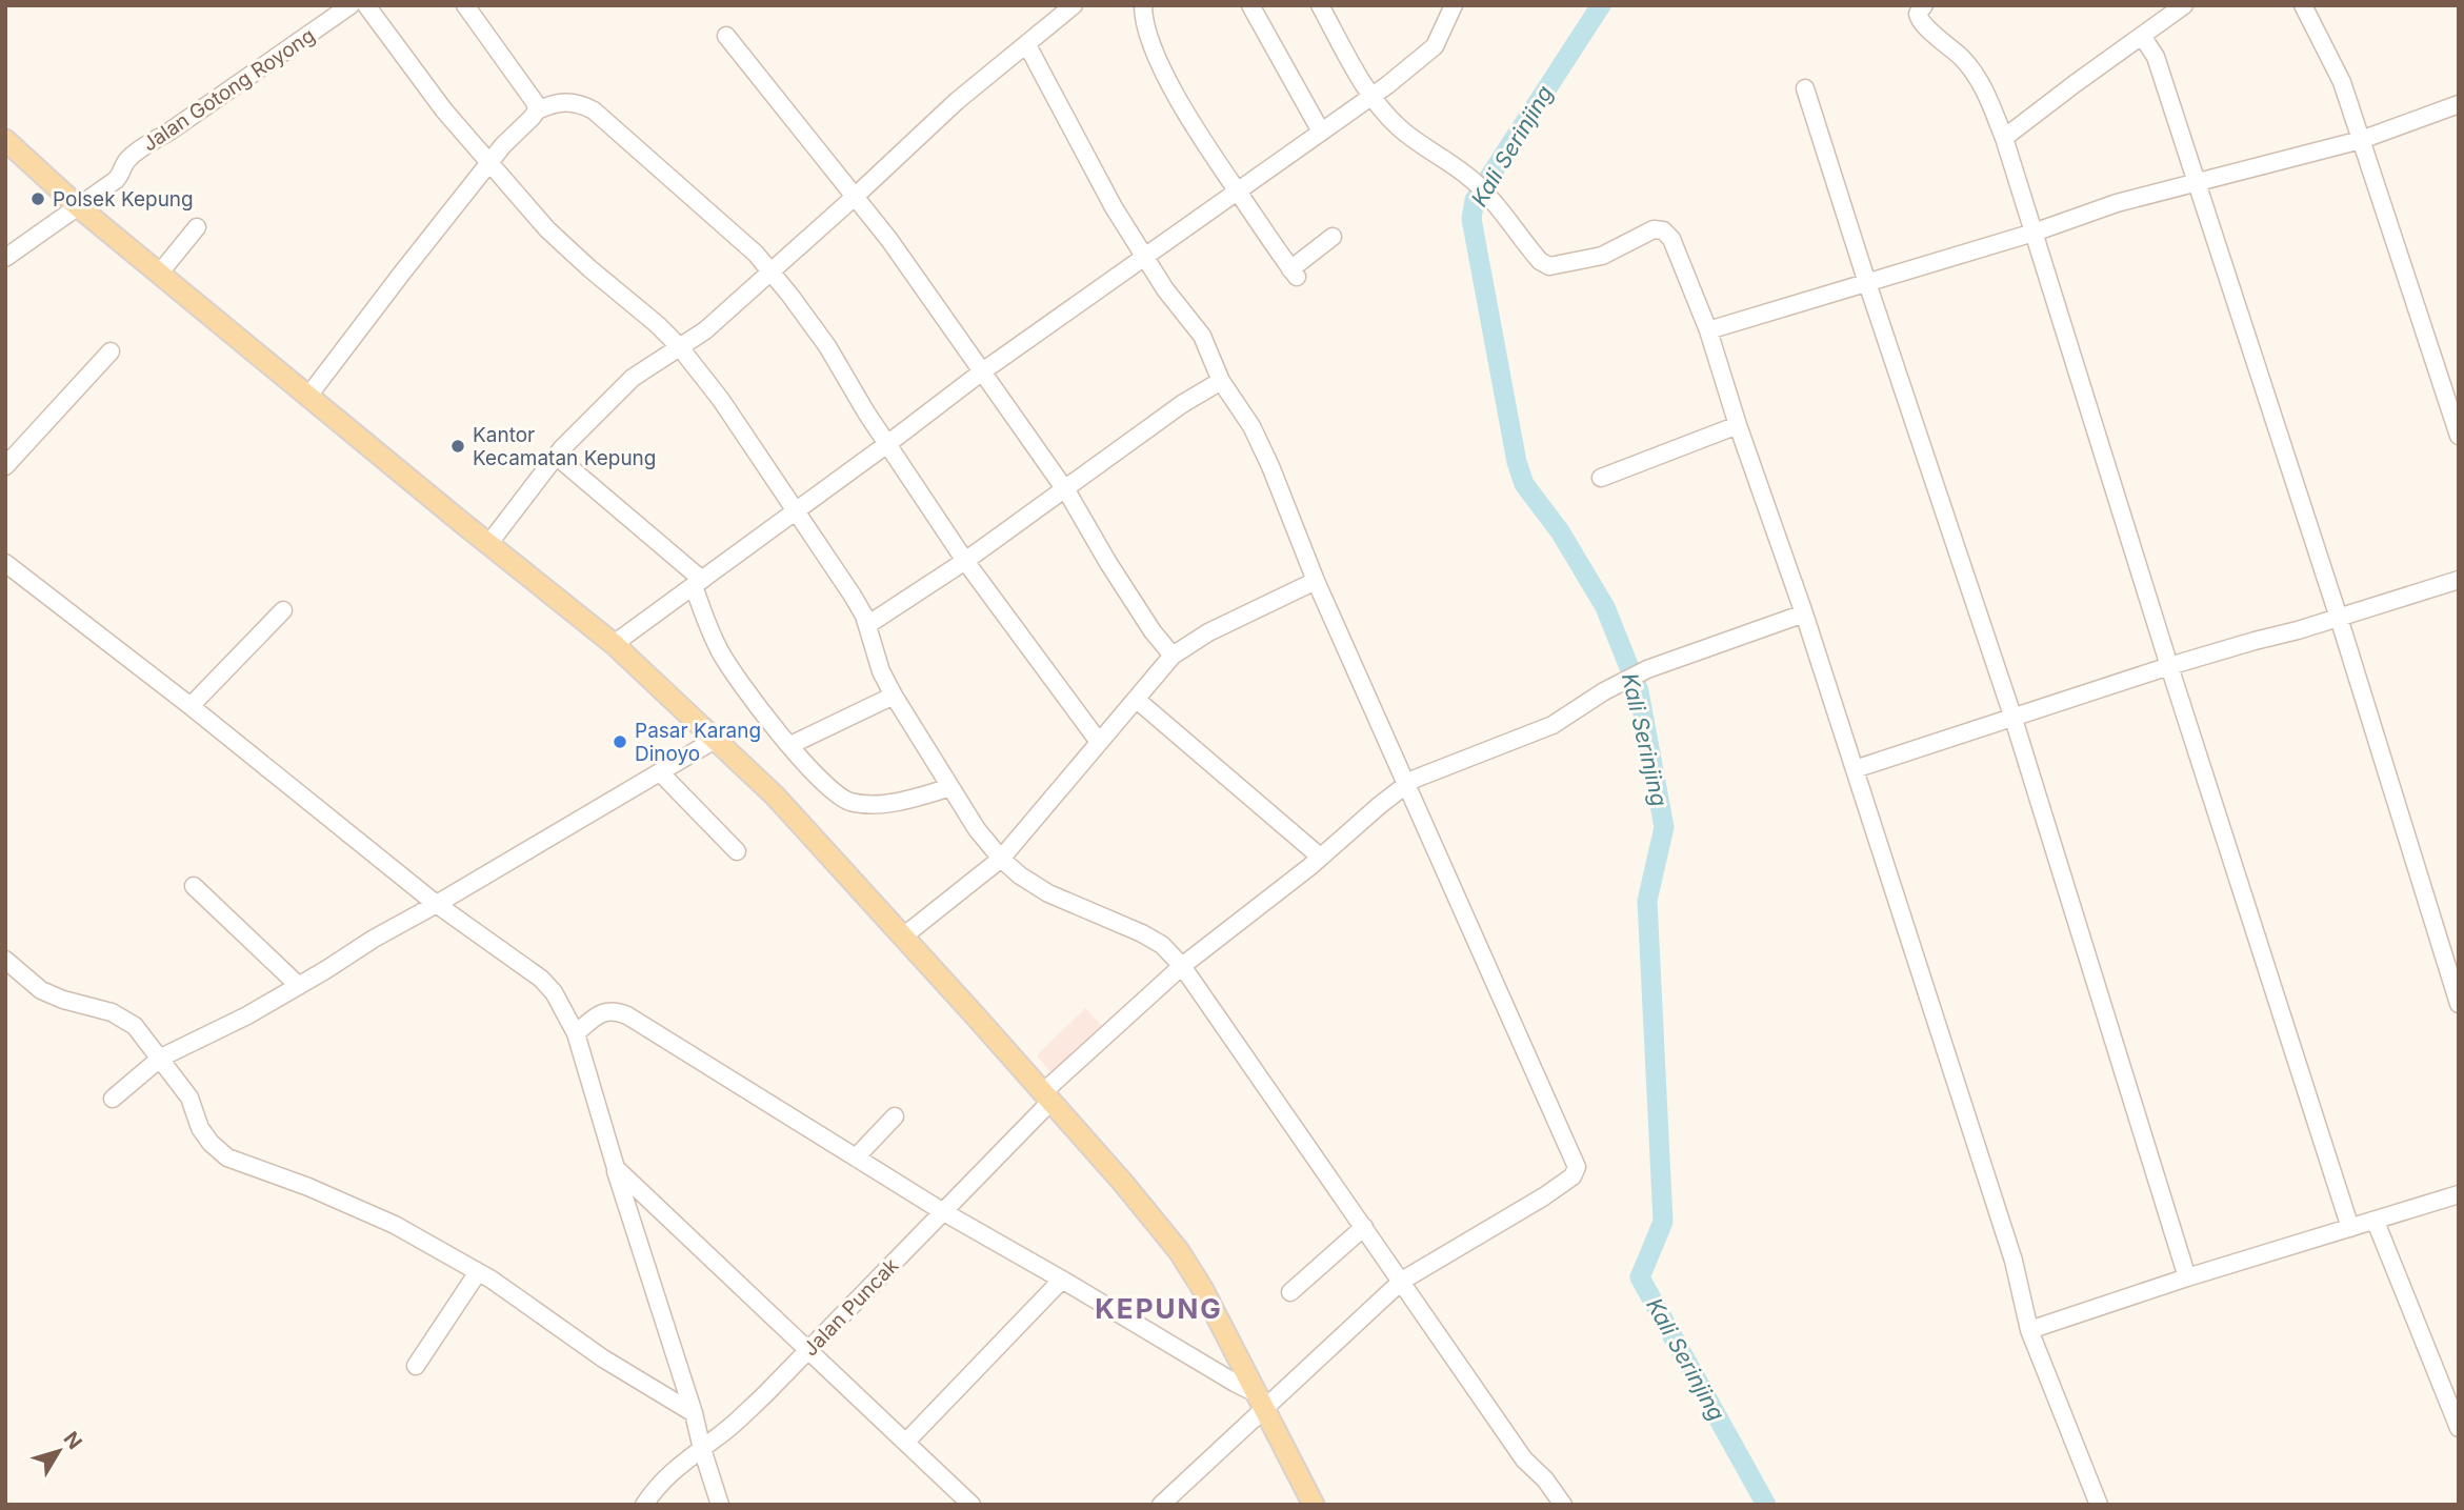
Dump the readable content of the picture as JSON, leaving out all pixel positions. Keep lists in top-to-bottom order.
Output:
{
  "streets": {
    "street": ["Jalan Gotong Royong", "Jalan Puncak"]
  },
  "districts": ["KEPUNG"],
  "water": ["Kali Serinjing"],
  "places": ["Polsek Kepung", "Kantor Kecamatan Kepung", "Pasar Karang Dinoyo"],
  "north": "top right"
}
